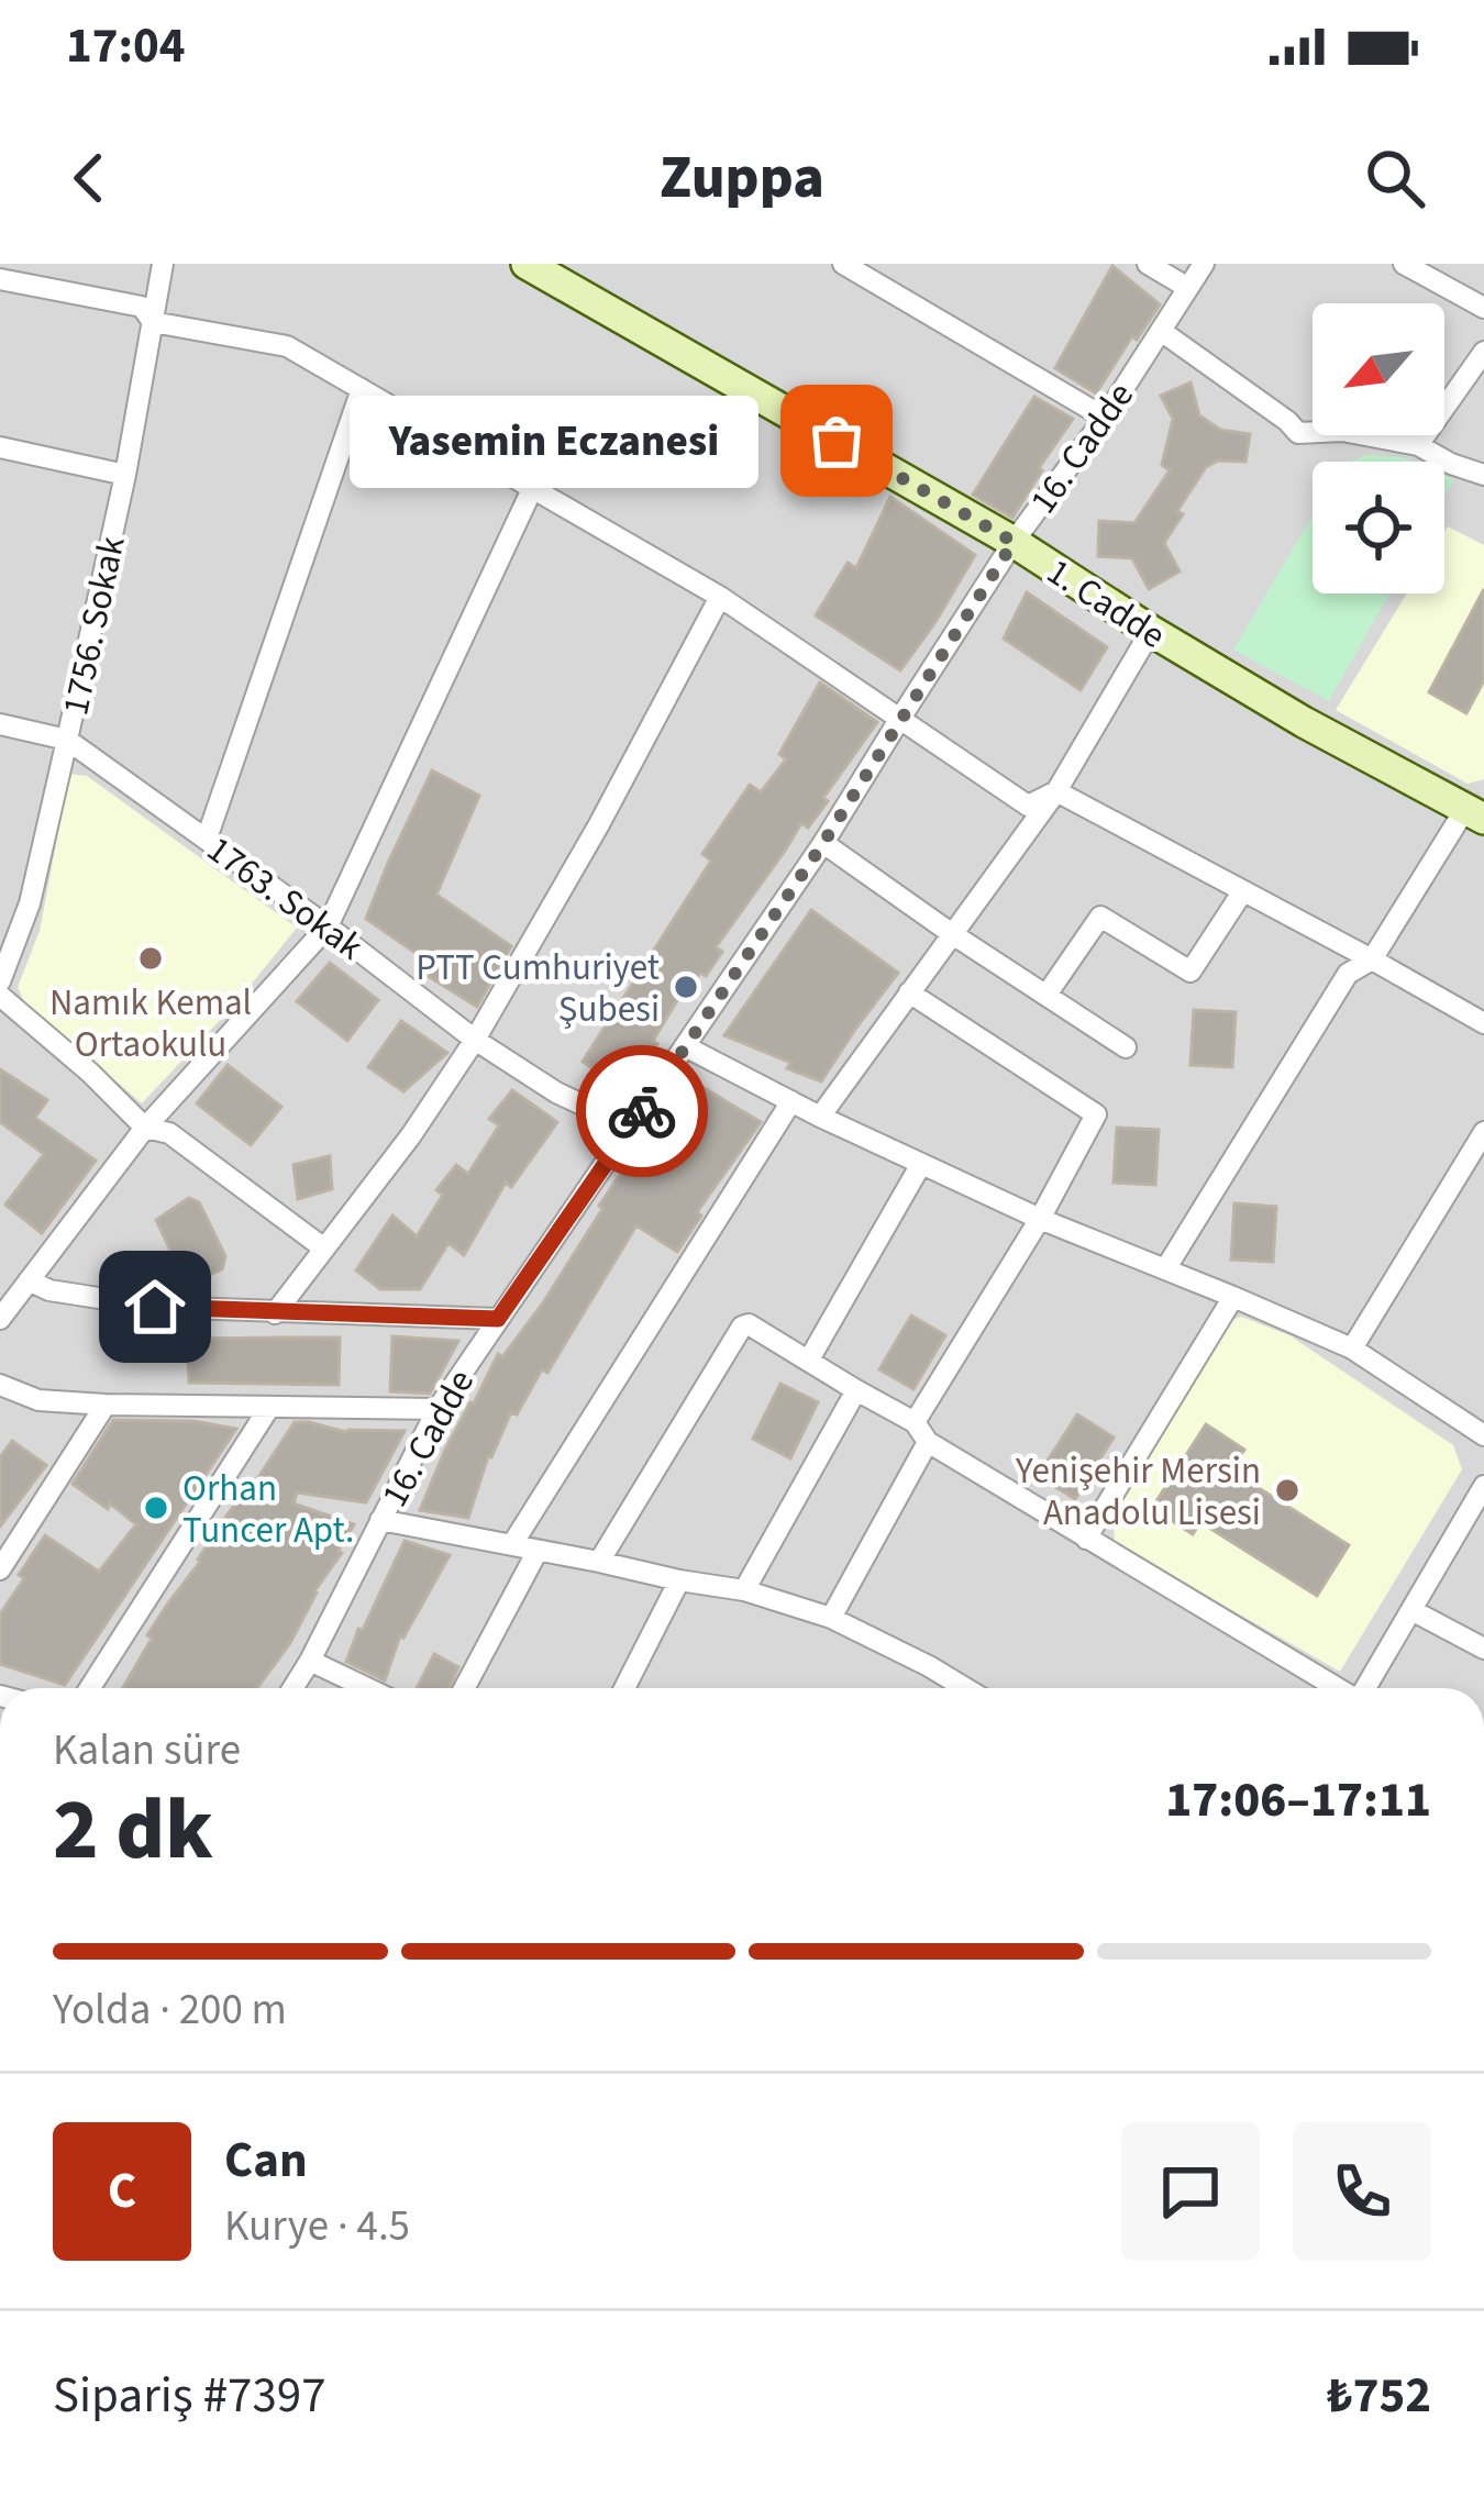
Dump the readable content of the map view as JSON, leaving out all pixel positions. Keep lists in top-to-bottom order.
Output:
{
  "streets": {
    "street": [
      "16. Cadde",
      "1. Cadde",
      "1756. Sokak",
      "1763. Sokak"
    ]
  },
  "crossings": [
    ["16. Cadde", "1. Cadde"],
    ["16. Cadde", "1763. Sokak"],
    ["1756. Sokak", "1763. Sokak"]
  ],
  "places": [
    "Yasemin Eczanesi",
    "Namık Kemal Ortaokulu",
    "PTT Cumhuriyet Şubesi",
    "Yenişehir Mersin Anadolu Lisesi",
    "Orhan Tuncer Apt."
  ],
  "north": "bottom left",
  "page": {
    "status": "17:04",
    "header": "Zuppa",
    "bubble": "Yasemin Eczanesi",
    "heading": ["2 dk", "Kalan süre", "17:06–17:11"],
    "panel": [
      "Can",
      "Kurye · 4.5",
      "Sipariş #7397",
      "₺752"
    ],
    "bar": "Yolda · 200 m",
    "round": "C"
  }
}
